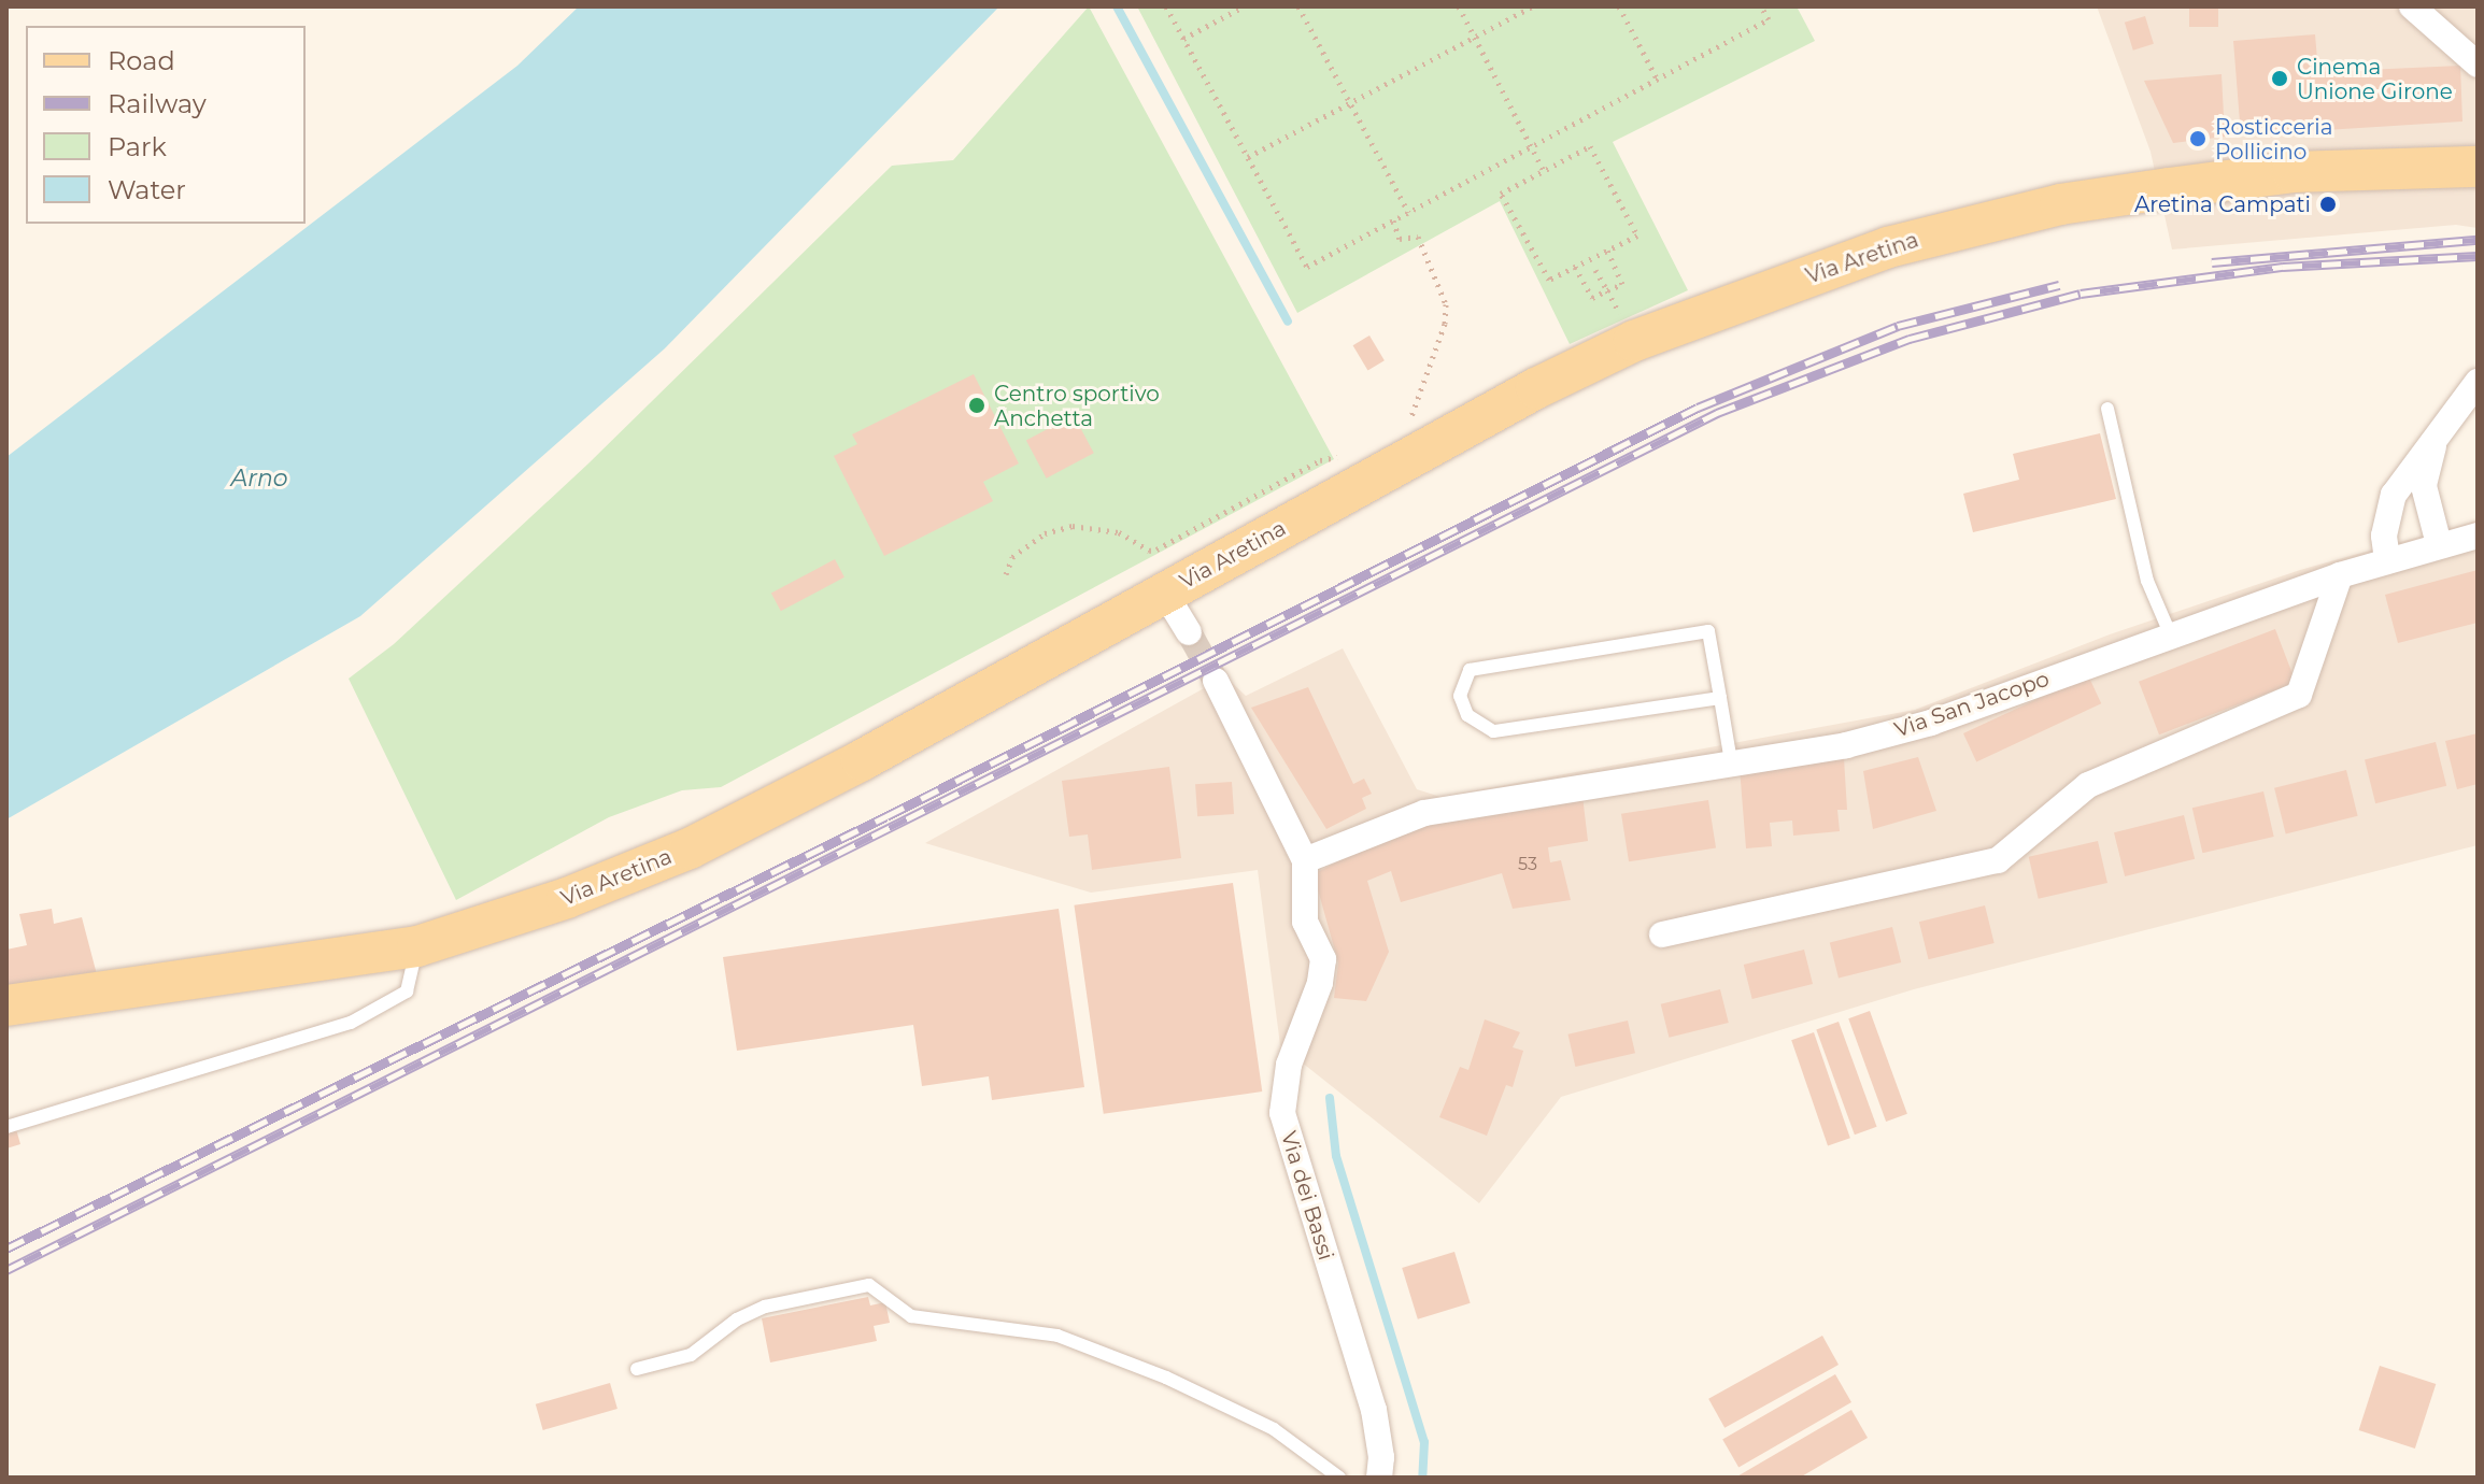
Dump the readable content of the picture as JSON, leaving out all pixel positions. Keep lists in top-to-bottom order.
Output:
{
  "streets": {
    "main road": ["Via Aretina"],
    "street": ["Via San Jacopo", "Via dei Bassi"]
  },
  "crossings": [
    ["Via San Jacopo", "Via dei Bassi"]
  ],
  "water": ["Arno"],
  "places": [
    "Cinema Unione Girone",
    "Rosticceria Pollicino",
    "Aretina Campati",
    "Centro sportivo Anchetta"
  ],
  "house_numbers": ["53"],
  "legend": [
    "Road",
    "Railway",
    "Park",
    "Water"
  ]
}
